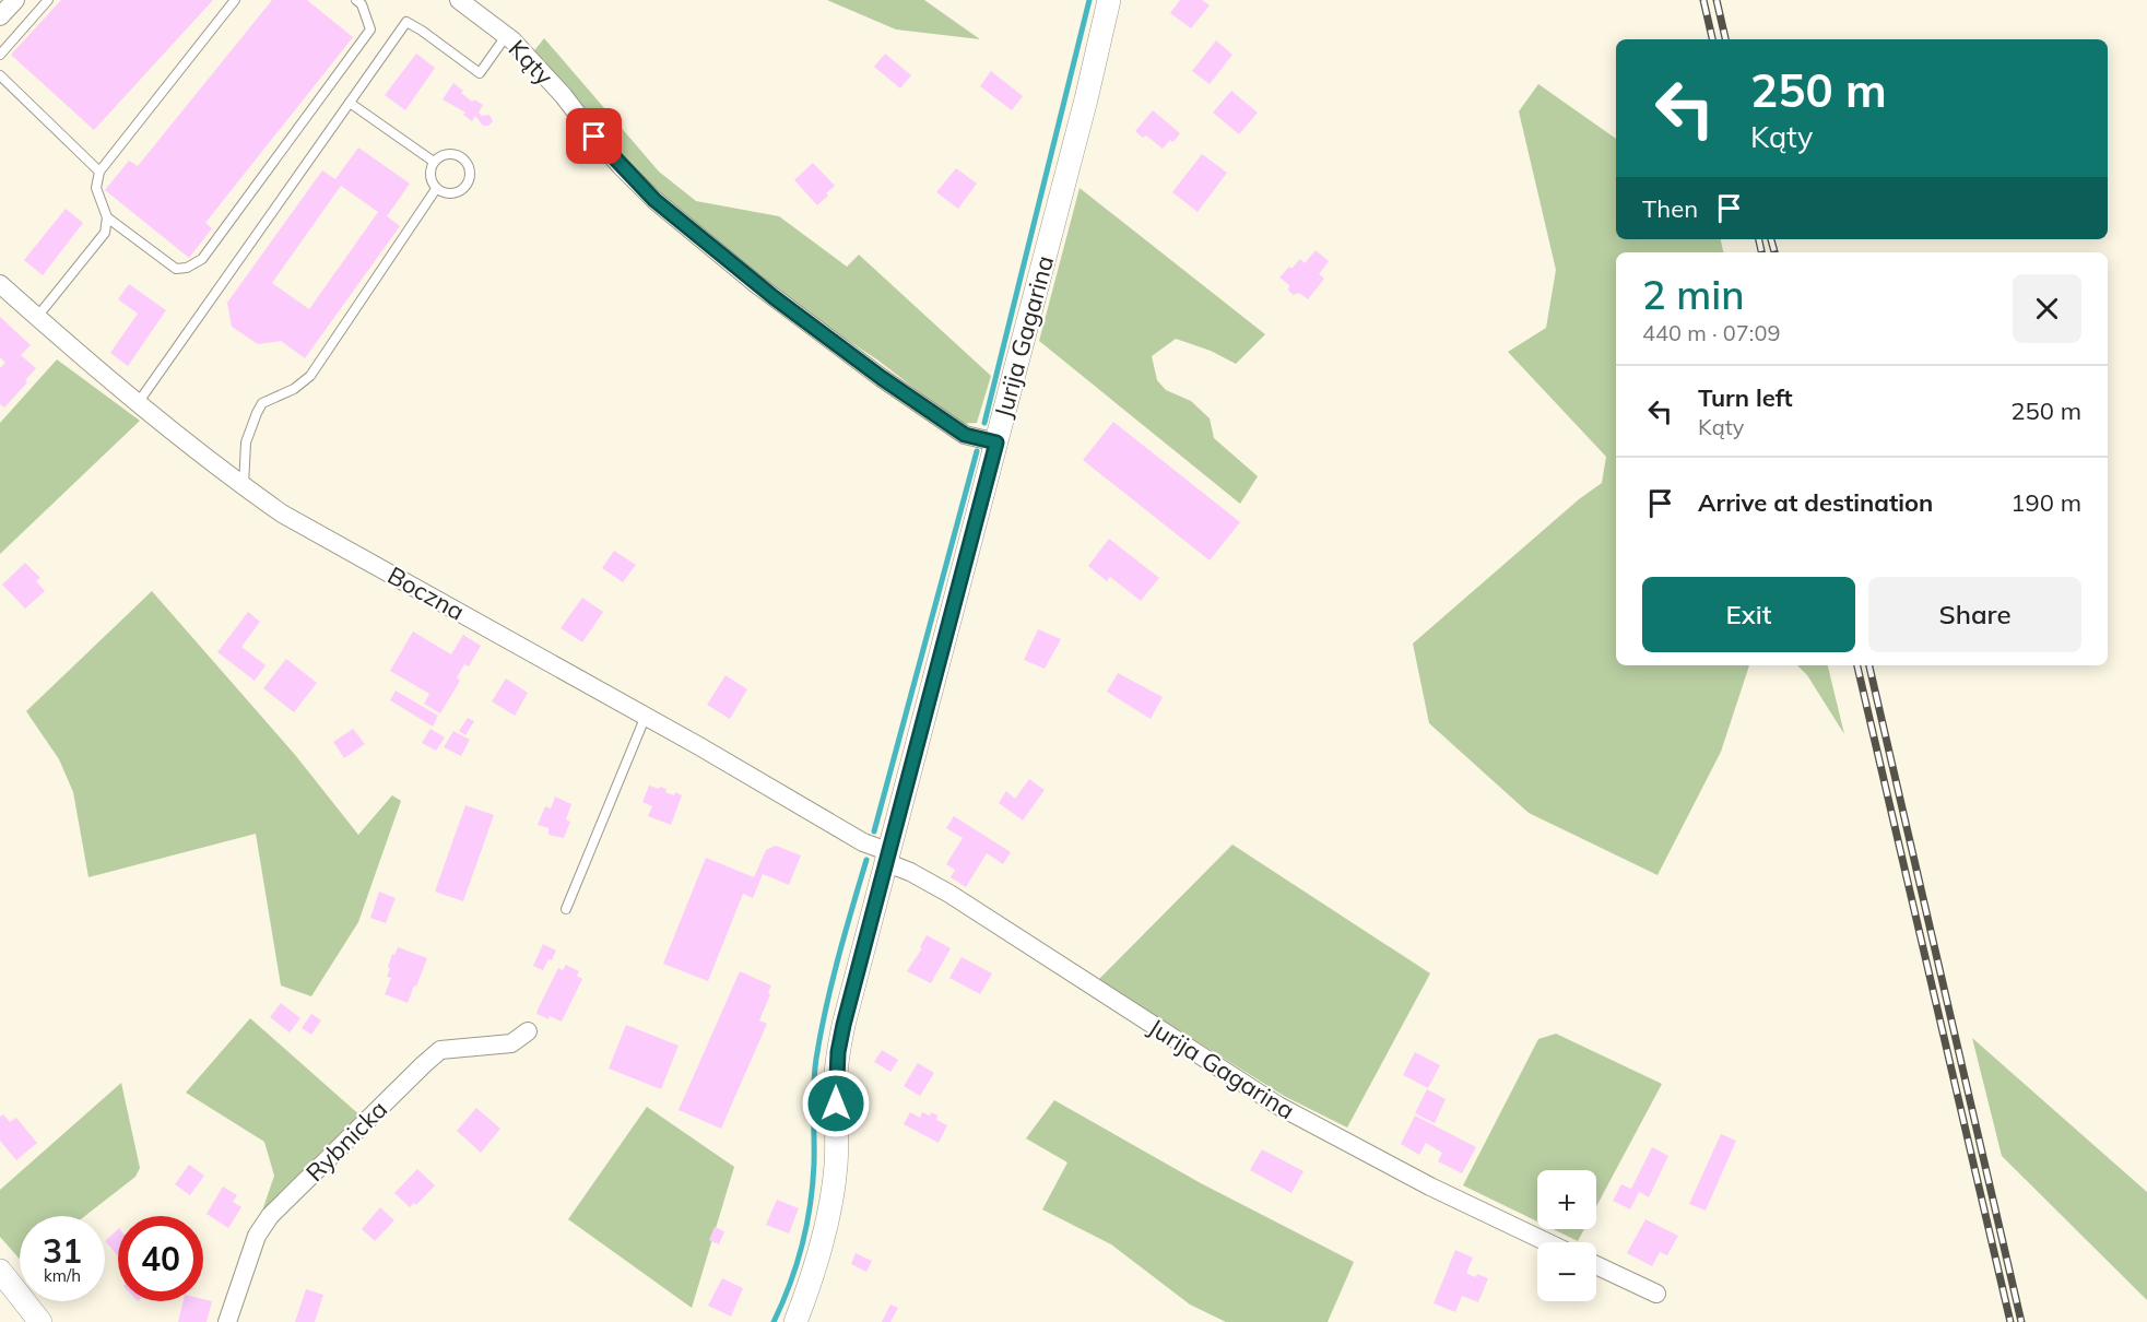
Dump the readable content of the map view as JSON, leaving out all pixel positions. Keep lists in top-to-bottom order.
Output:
{
  "streets": {
    "street": [
      "Kąty",
      "Jurija Gagarina",
      "Boczna",
      "Rybnicka"
    ]
  },
  "crossings": [
    ["Kąty", "Jurija Gagarina"],
    ["Jurija Gagarina", "Boczna"]
  ],
  "page": {
    "turn": ["250 m", "Kąty"],
    "then": "Then",
    "heading": ["2 min", "440 m · 07:09"],
    "list": [
      {
        "name": "Turn left",
        "note": "Kąty",
        "value": "250 m"
      },
      {
        "name": "Arrive at destination",
        "value": "190 m"
      }
    ],
    "buttons": ["Exit", "Share"],
    "map_buttons": ["+", "−"],
    "speed": "31 km/h",
    "limit": "40"
  }
}
